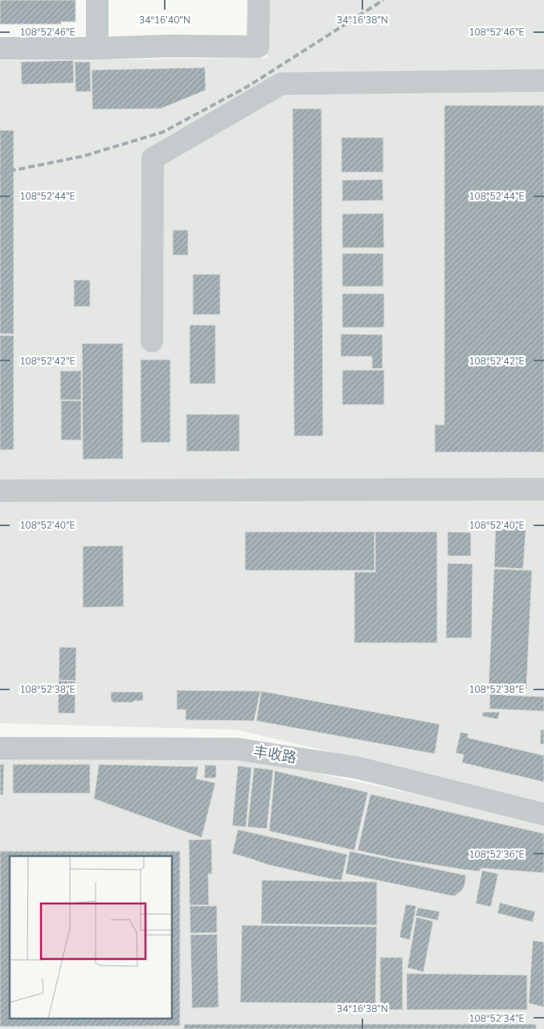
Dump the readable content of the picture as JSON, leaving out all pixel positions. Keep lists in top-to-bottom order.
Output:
{
  "streets": {
    "street": ["丰收路"]
  },
  "coordinates": [
    "34°16'40\"N",
    "34°16'38\"N",
    "108°52'46\"E",
    "108°52'44\"E",
    "108°52'42\"E",
    "108°52'40\"E",
    "108°52'38\"E",
    "108°52'36\"E",
    "108°52'34\"E"
  ]
}
